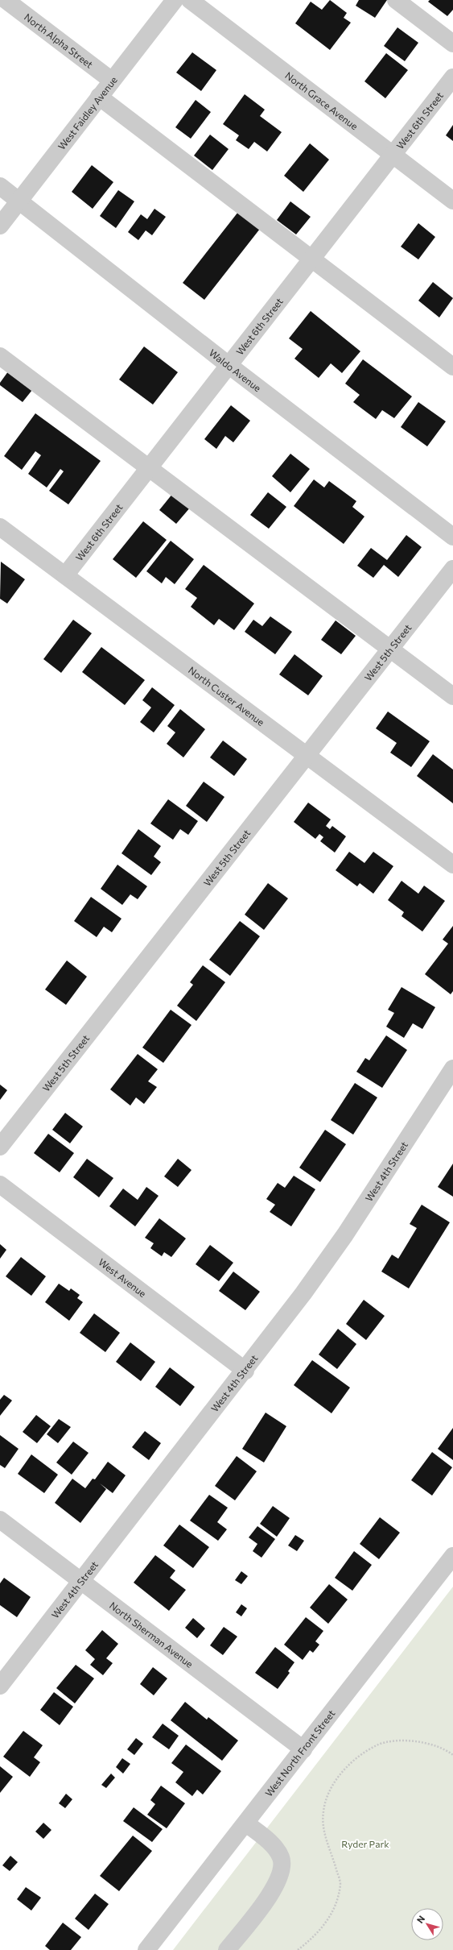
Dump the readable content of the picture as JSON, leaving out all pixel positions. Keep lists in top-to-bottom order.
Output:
{
  "streets": {
    "street": [
      "North Alpha Street",
      "North Grace Avenue",
      "West Faidley Avenue",
      "West 6th Street",
      "Waldo Avenue",
      "West 5th Street",
      "North Custer Avenue",
      "West 4th Street",
      "West Avenue",
      "North Sherman Avenue",
      "West North Front Street"
    ]
  },
  "crossings": [
    ["North Alpha Street", "West Faidley Avenue"],
    ["North Grace Avenue", "West 6th Street"],
    ["West Faidley Avenue", "Waldo Avenue"],
    ["West 6th Street", "Waldo Avenue"],
    ["West 6th Street", "North Custer Avenue"],
    ["West 5th Street", "North Custer Avenue"],
    ["West 4th Street", "West Avenue"],
    ["West 4th Street", "North Sherman Avenue"],
    ["North Sherman Avenue", "West North Front Street"]
  ],
  "parks": ["Ryder Park"],
  "north": "top left"
}
